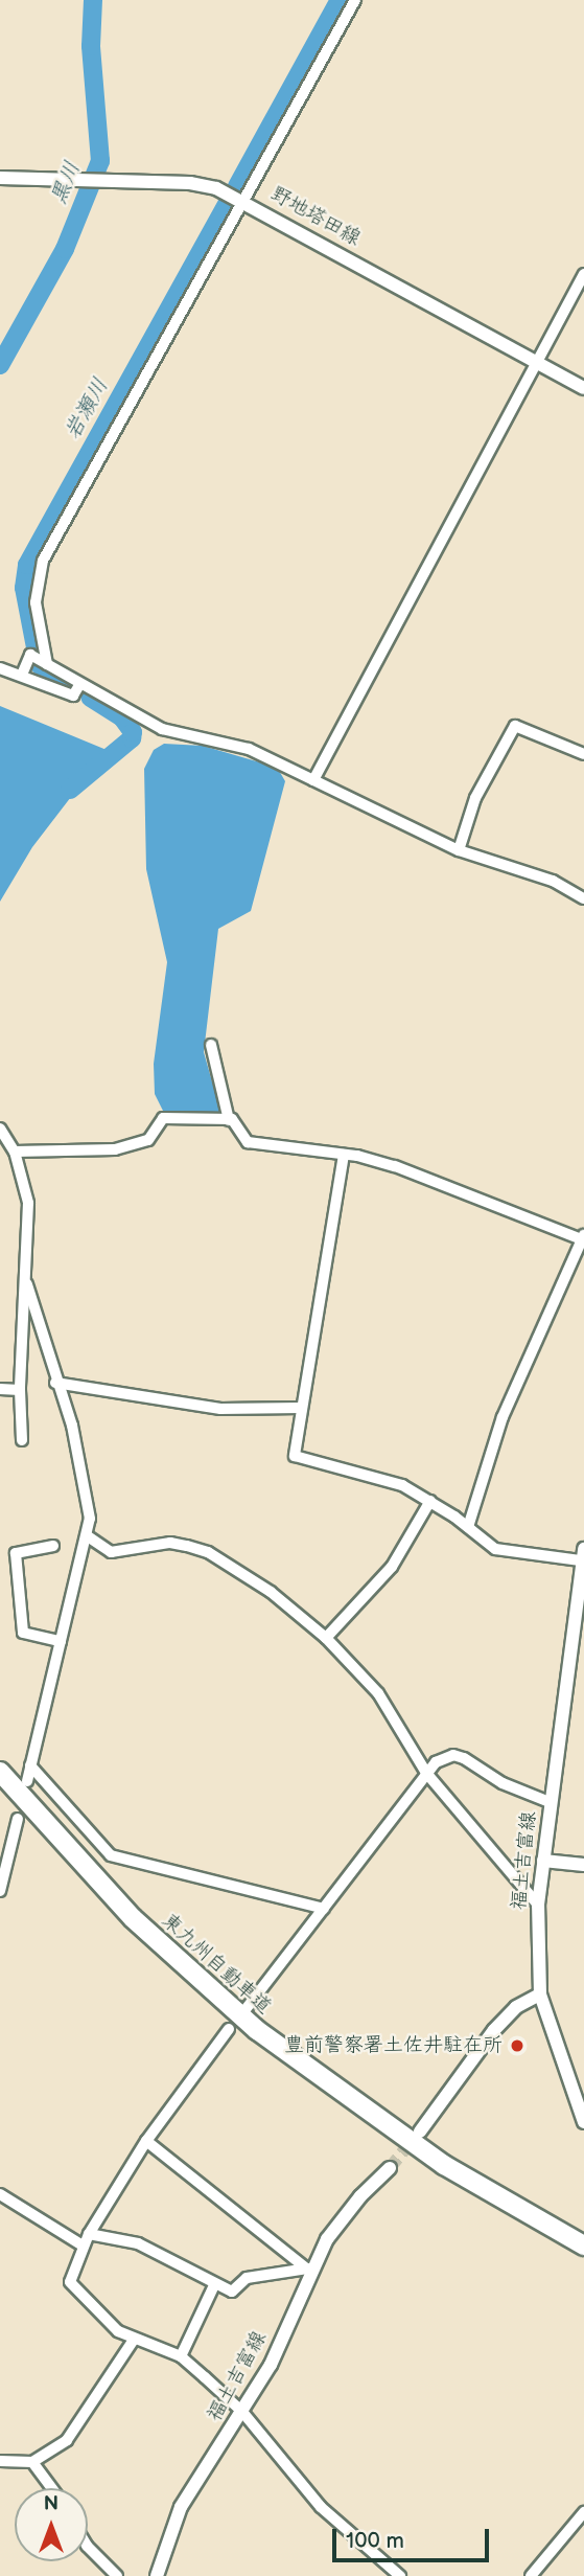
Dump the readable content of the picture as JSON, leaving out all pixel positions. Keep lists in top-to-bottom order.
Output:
{
  "streets": {
    "highway": ["東九州自動車道"],
    "main road": ["野地塔田線", "福土吉富線"]
  },
  "water": ["黒川", "岩瀬川"],
  "places": ["豊前警察署土佐井駐在所"],
  "scale_bar": "100 m",
  "north": "top"
}
